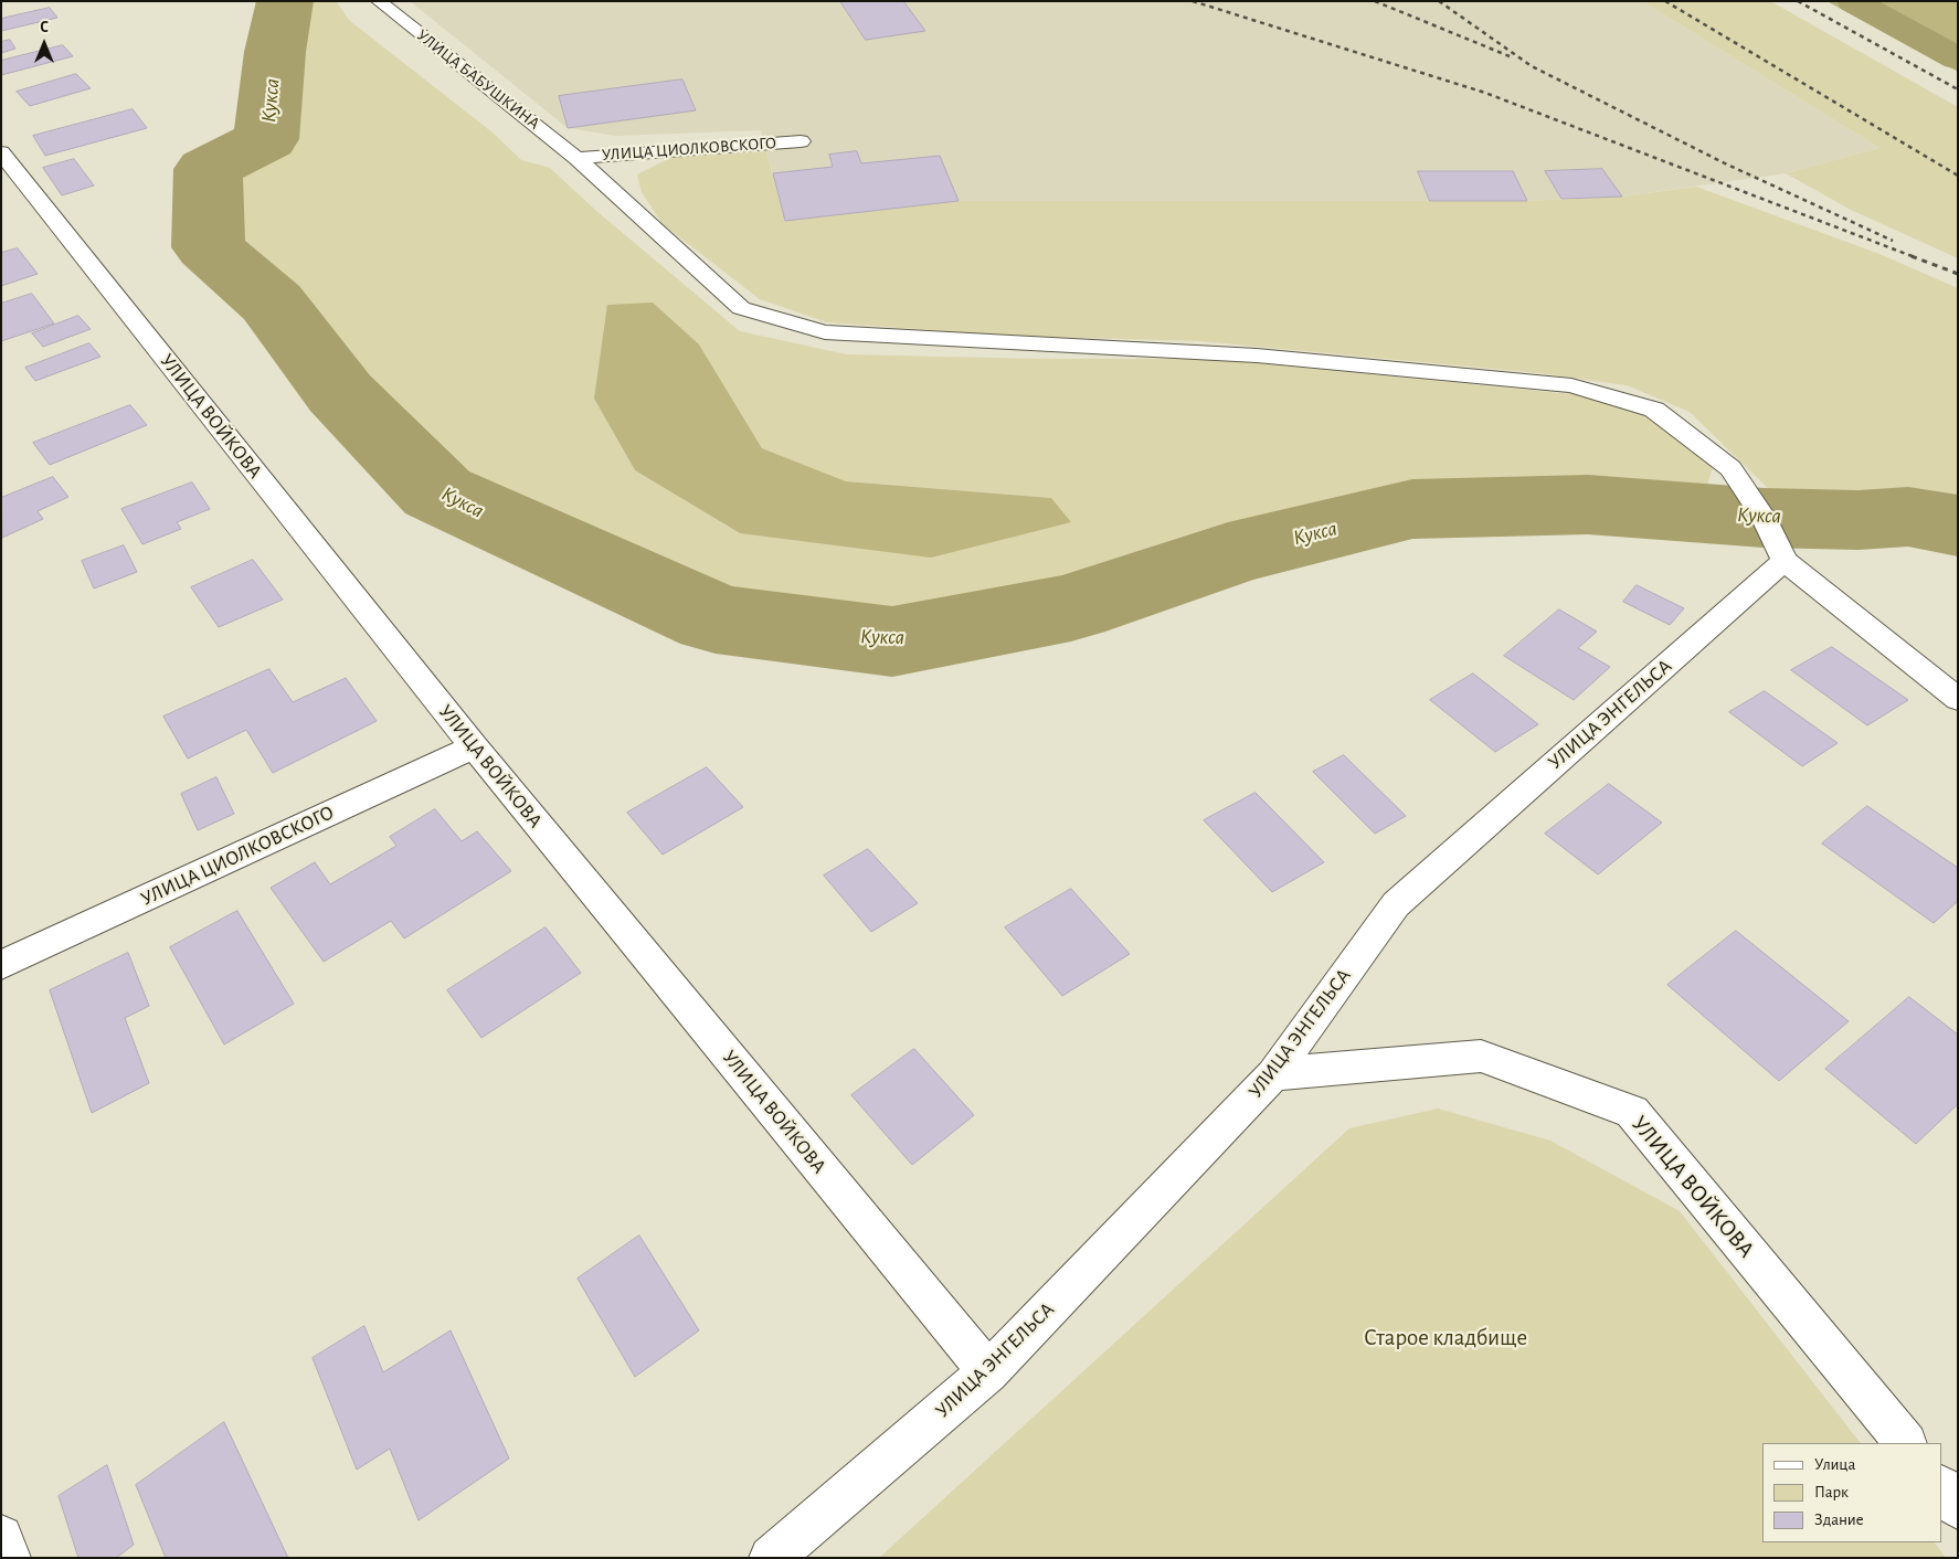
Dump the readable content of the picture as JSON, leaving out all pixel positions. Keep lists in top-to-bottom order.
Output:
{
  "streets": {
    "street": [
      "УЛИЦА БАБУШКИНА",
      "УЛИЦА ЦИОЛКОВСКОГО",
      "УЛИЦА ВОЙКОВА",
      "УЛИЦА ЭНГЕЛЬСА"
    ]
  },
  "crossings": [
    ["УЛИЦА БАБУШКИНА", "УЛИЦА ЦИОЛКОВСКОГО"],
    ["УЛИЦА БАБУШКИНА", "УЛИЦА ЭНГЕЛЬСА"],
    ["УЛИЦА ЦИОЛКОВСКОГО", "УЛИЦА ВОЙКОВА"],
    ["УЛИЦА ВОЙКОВА", "УЛИЦА ЭНГЕЛЬСА"]
  ],
  "water": ["Кукса"],
  "parks": ["Старое кладбище"],
  "legend": ["Улица", "Парк", "Здание"],
  "north": "top"
}
